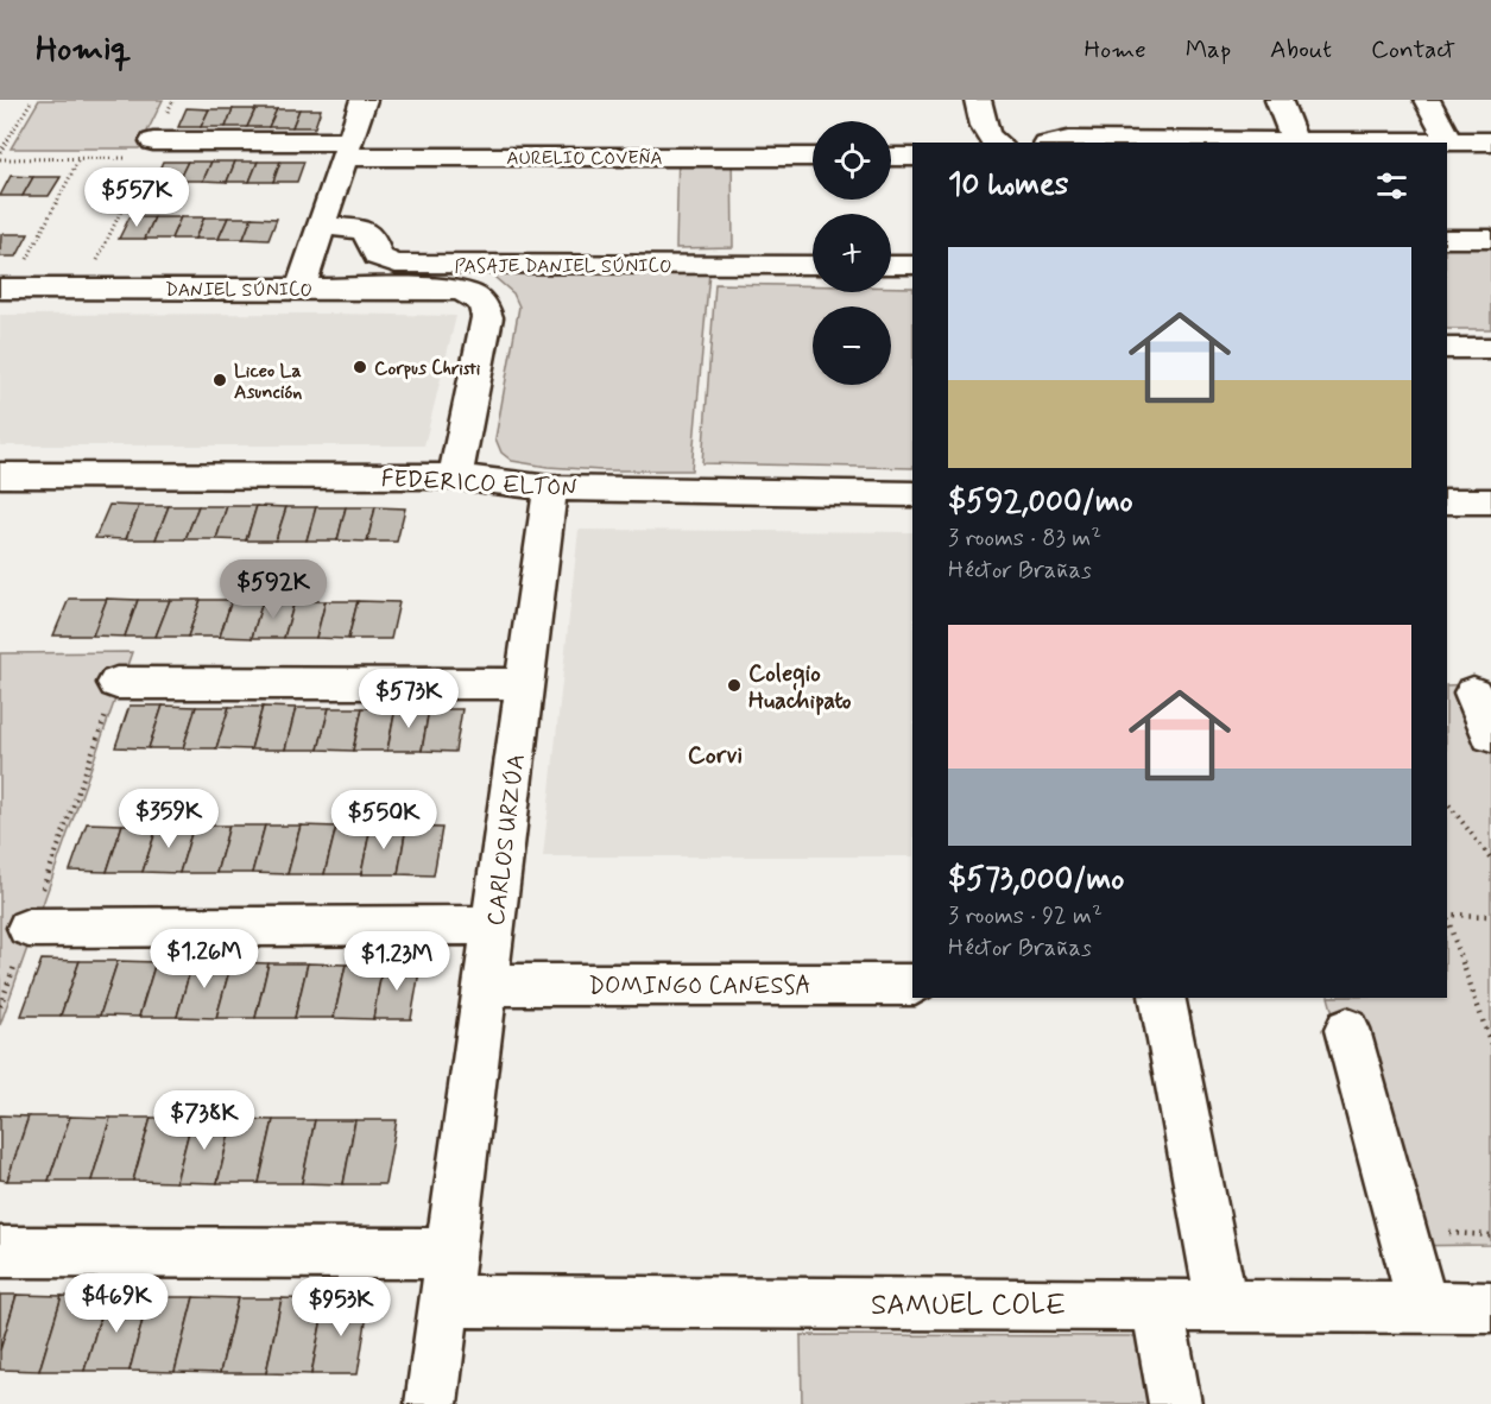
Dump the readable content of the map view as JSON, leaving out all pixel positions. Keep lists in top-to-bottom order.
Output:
{
  "streets": {
    "street": [
      "AURELIO COVEÑA",
      "PASAJE DANIEL SÚNICO",
      "DANIEL SÚNICO",
      "FEDERICO ELTON",
      "CARLOS URZÚA",
      "DOMINGO CANESSA",
      "SAMUEL COLE"
    ]
  },
  "crossings": [
    ["DANIEL SÚNICO", "FEDERICO ELTON"],
    ["FEDERICO ELTON", "CARLOS URZÚA"],
    ["CARLOS URZÚA", "DOMINGO CANESSA"],
    ["CARLOS URZÚA", "SAMUEL COLE"]
  ],
  "districts": ["Corvi"],
  "places": ["Corpus Christi", "Liceo La Asunción", "Colegio Huachipato"],
  "page": {
    "header": "Homiq",
    "nav": [
      "Home",
      "Map",
      "About",
      "Contact"
    ],
    "map_buttons": ["+", "−"],
    "heading": "10 homes",
    "price": [
      "$557K",
      "$592K",
      "$573K",
      "$359K",
      "$550K",
      "$1.26M",
      "$1.23M",
      "$738K",
      "$469K",
      "$953K"
    ],
    "list": [
      {
        "name": "$592,000/mo",
        "note": "3 rooms · 83 m² · Héctor Brañas"
      },
      {
        "name": "$573,000/mo",
        "note": "3 rooms · 92 m² · Héctor Brañas"
      }
    ]
  }
}
